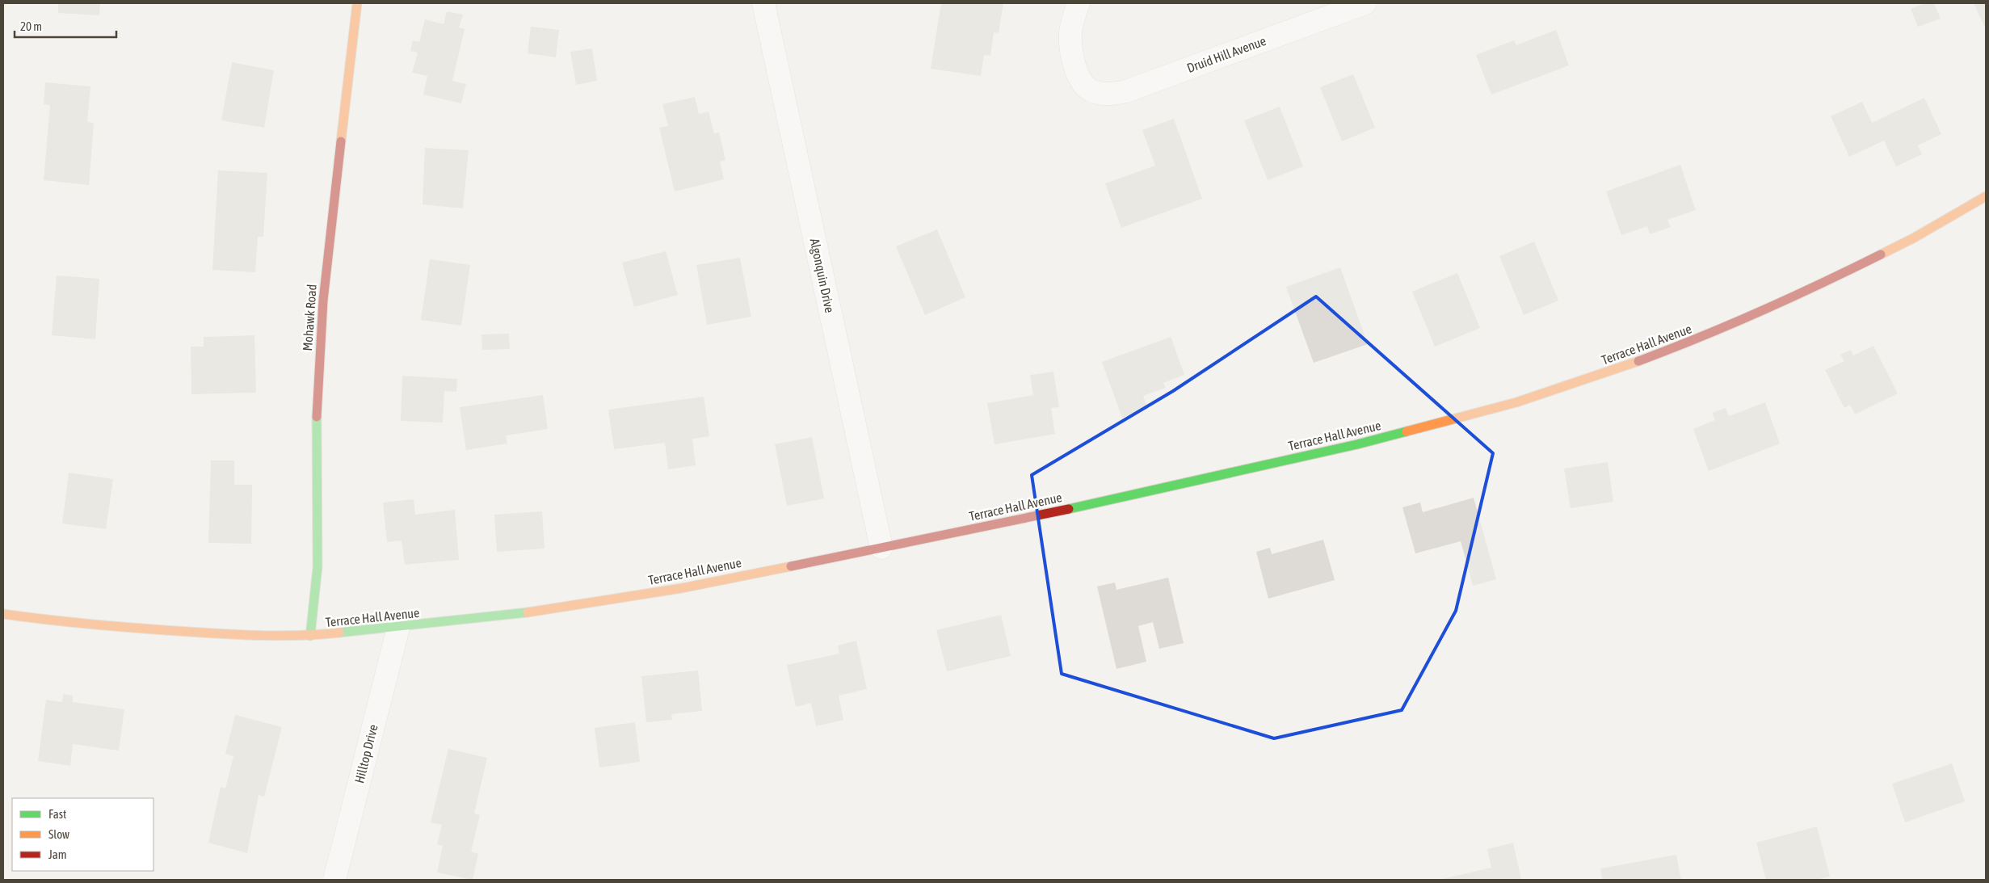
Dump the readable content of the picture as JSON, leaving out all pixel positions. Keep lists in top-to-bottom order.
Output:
{
  "streets": {
    "main road": ["Mohawk Road", "Terrace Hall Avenue"],
    "street": ["Druid Hill Avenue", "Algonquin Drive", "Hilltop Drive"]
  },
  "crossings": [
    ["Algonquin Drive", "Terrace Hall Avenue"],
    ["Mohawk Road", "Terrace Hall Avenue"],
    ["Terrace Hall Avenue", "Hilltop Drive"]
  ],
  "legend": ["Fast", "Slow", "Jam"],
  "scale_bar": "20 m"
}
